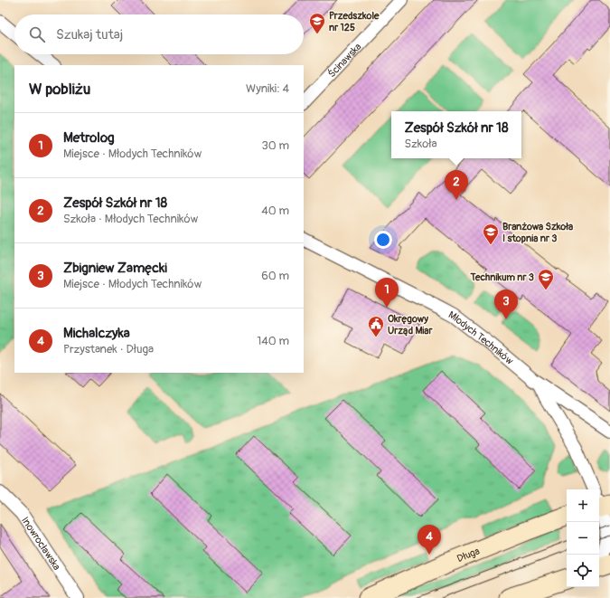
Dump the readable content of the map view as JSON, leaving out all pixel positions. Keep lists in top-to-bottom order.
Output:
{
  "streets": {
    "street": [
      "Ścinawska",
      "Młodych Techników",
      "Inowrocławska",
      "Długa"
    ]
  },
  "places": {
    "school or university": ["Przedszkole nr 125", "Branżowa Szkoła I stopnia nr 3", "Technikum nr 3"],
    "public building": ["Okręgowy Urząd Miar"]
  },
  "page": {
    "search": "Szukaj tutaj",
    "heading": ["W pobliżu", "Wyniki: 4"],
    "popup": ["Zespół Szkół nr 18", "Szkoła"],
    "list": [
      {
        "mark": "1",
        "name": "Metrolog",
        "note": "Miejsce · Młodych Techników",
        "value": "30 m"
      },
      {
        "mark": "2",
        "name": "Zespół Szkół nr 18",
        "note": "Szkoła · Młodych Techników",
        "value": "40 m"
      },
      {
        "mark": "3",
        "name": "Zbigniew Zamęcki",
        "note": "Miejsce · Młodych Techników",
        "value": "60 m"
      },
      {
        "mark": "4",
        "name": "Michalczyka",
        "note": "Przystanek · Długa",
        "value": "140 m"
      }
    ],
    "pins": [
      "2",
      "1",
      "3",
      "4"
    ],
    "map_buttons": ["+", "−"]
  }
}
